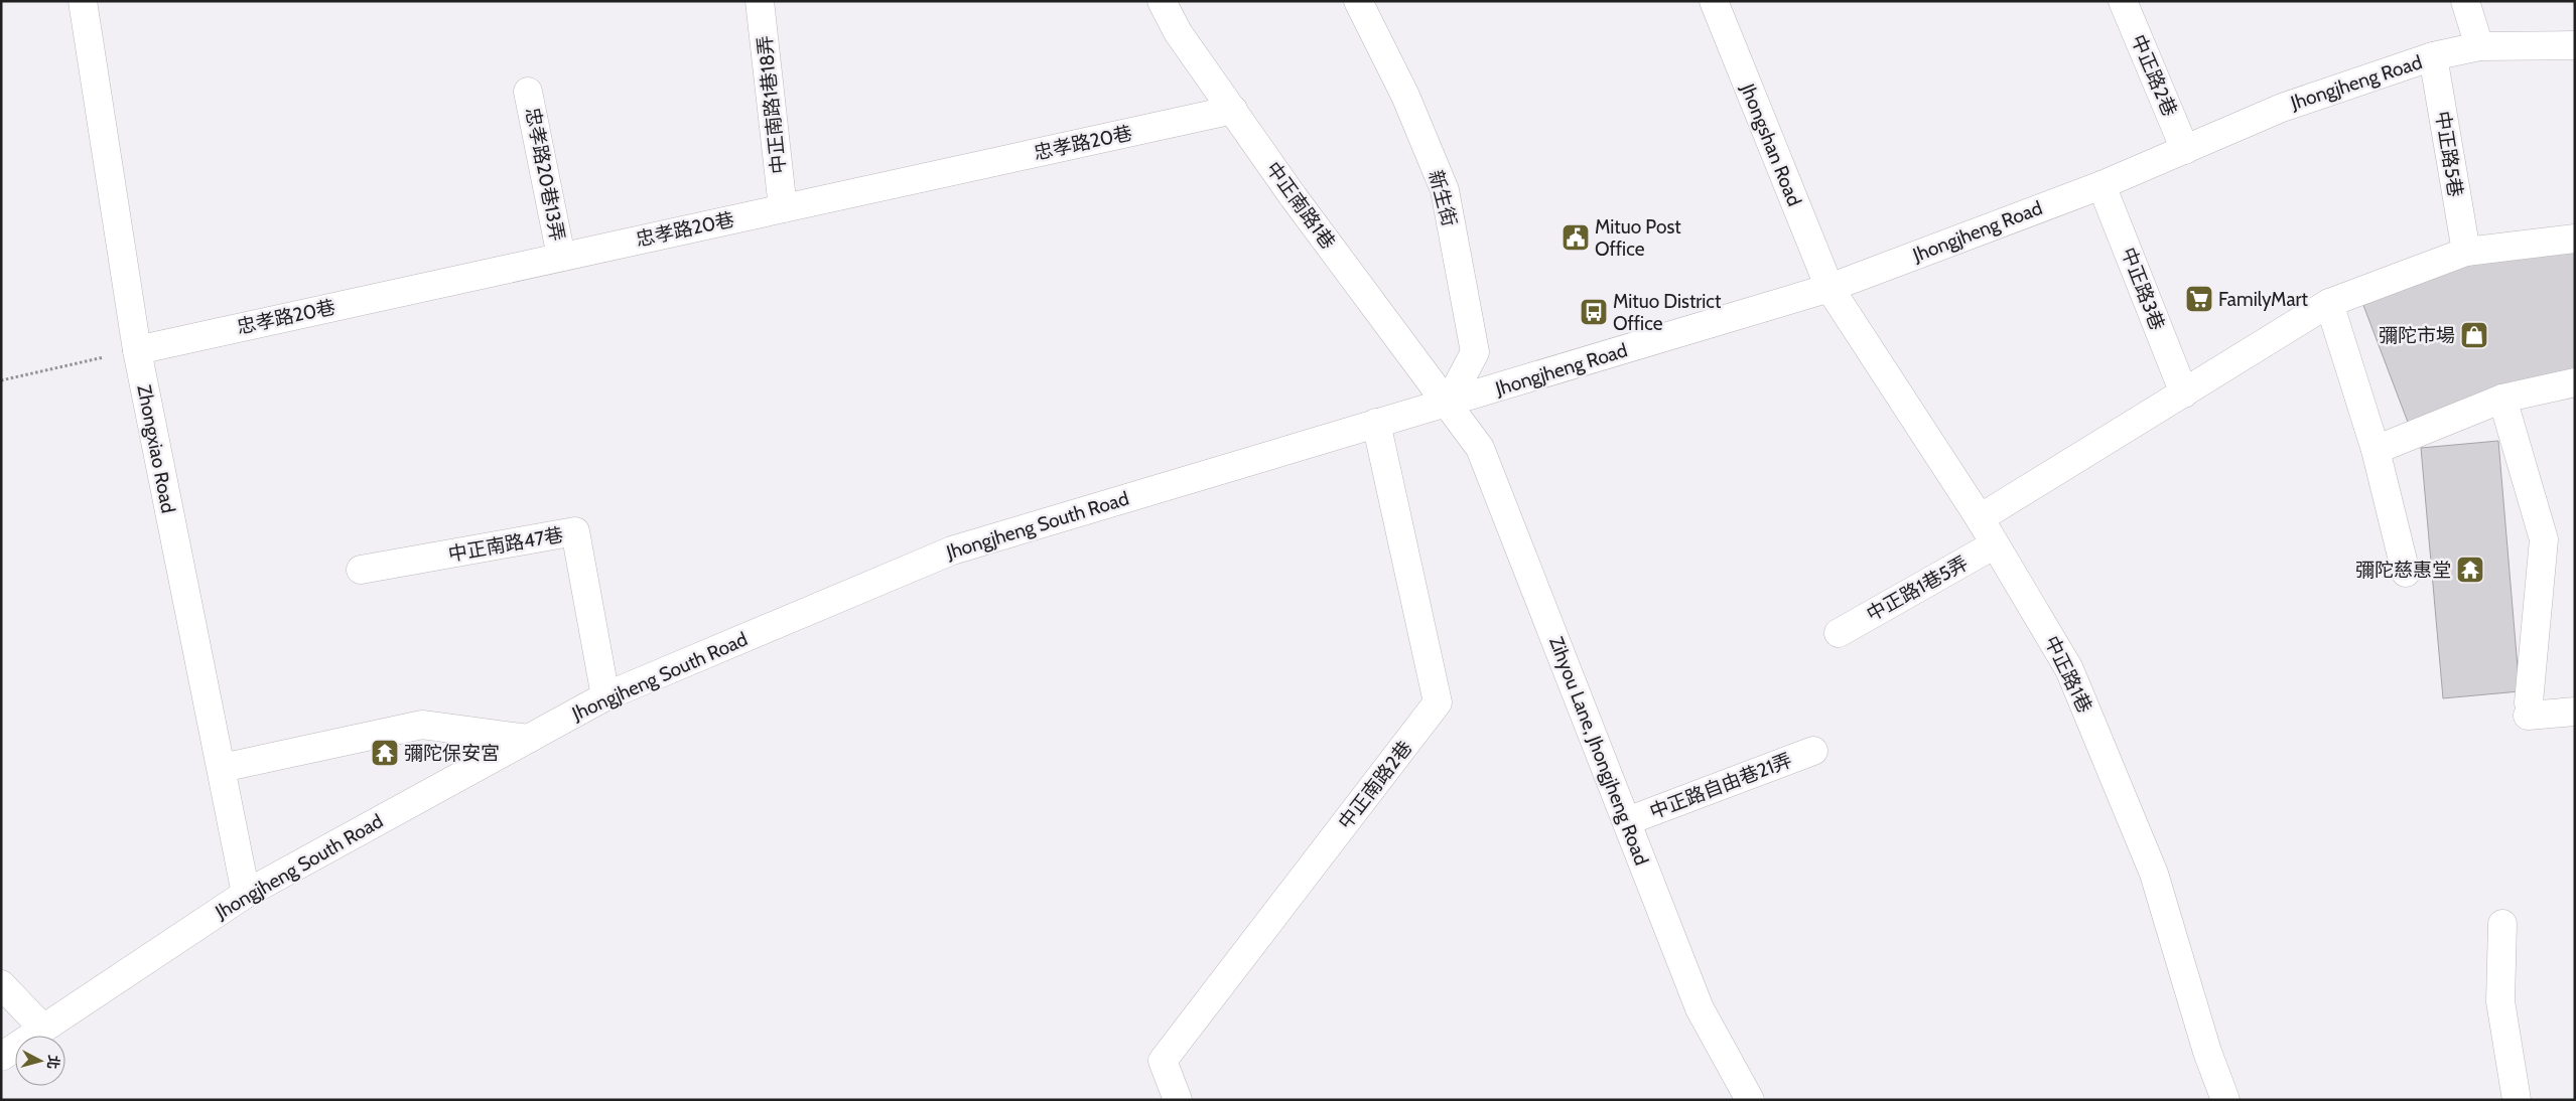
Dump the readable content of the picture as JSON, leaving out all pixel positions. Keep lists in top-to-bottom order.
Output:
{
  "streets": {
    "street": [
      "中正路2巷",
      "Jhongjheng Road",
      "中正南路1巷18弄",
      "忠孝路20巷",
      "Jhongshan Road",
      "中正路5巷",
      "忠孝路20巷13弄",
      "新生街",
      "中正南路1巷",
      "中正路3巷",
      "Zhongxiao Road",
      "Jhongjheng South Road",
      "中正南路47巷",
      "中正路1巷5弄",
      "中正路1巷",
      "Zihyou Lane, Jhongjheng Road",
      "中正南路2巷",
      "中正路自由巷21弄"
    ]
  },
  "crossings": [
    ["中正路2巷", "Jhongjheng Road"],
    ["Jhongjheng Road", "Jhongshan Road"],
    ["Jhongjheng Road", "中正路5巷"],
    ["Jhongjheng Road", "新生街"],
    ["Jhongjheng Road", "中正南路1巷"],
    ["Jhongjheng Road", "中正路3巷"],
    ["Jhongjheng Road", "Jhongjheng South Road"],
    ["Jhongjheng Road", "中正路1巷"],
    ["Jhongjheng Road", "Zihyou Lane, Jhongjheng Road"],
    ["Jhongjheng Road", "中正南路2巷"],
    ["中正南路1巷18弄", "忠孝路20巷"],
    ["忠孝路20巷", "忠孝路20巷13弄"],
    ["忠孝路20巷", "中正南路1巷"],
    ["忠孝路20巷", "Zhongxiao Road"],
    ["Jhongshan Road", "中正路1巷"],
    ["新生街", "中正南路1巷"],
    ["新生街", "Zihyou Lane, Jhongjheng Road"],
    ["中正南路1巷", "Zihyou Lane, Jhongjheng Road"],
    ["Zhongxiao Road", "Jhongjheng South Road"],
    ["Jhongjheng South Road", "中正南路47巷"],
    ["Jhongjheng South Road", "中正南路2巷"],
    ["中正路1巷5弄", "中正路1巷"],
    ["Zihyou Lane, Jhongjheng Road", "中正路自由巷21弄"]
  ],
  "places": {
    "public building": ["Mituo Post Office"],
    "supermarket": ["FamilyMart"],
    "bus stop": ["Mituo District Office"],
    "shop": ["彌陀市場"],
    "temple": ["彌陀慈惠堂", "彌陀保安宮"]
  },
  "north": "right"
}
